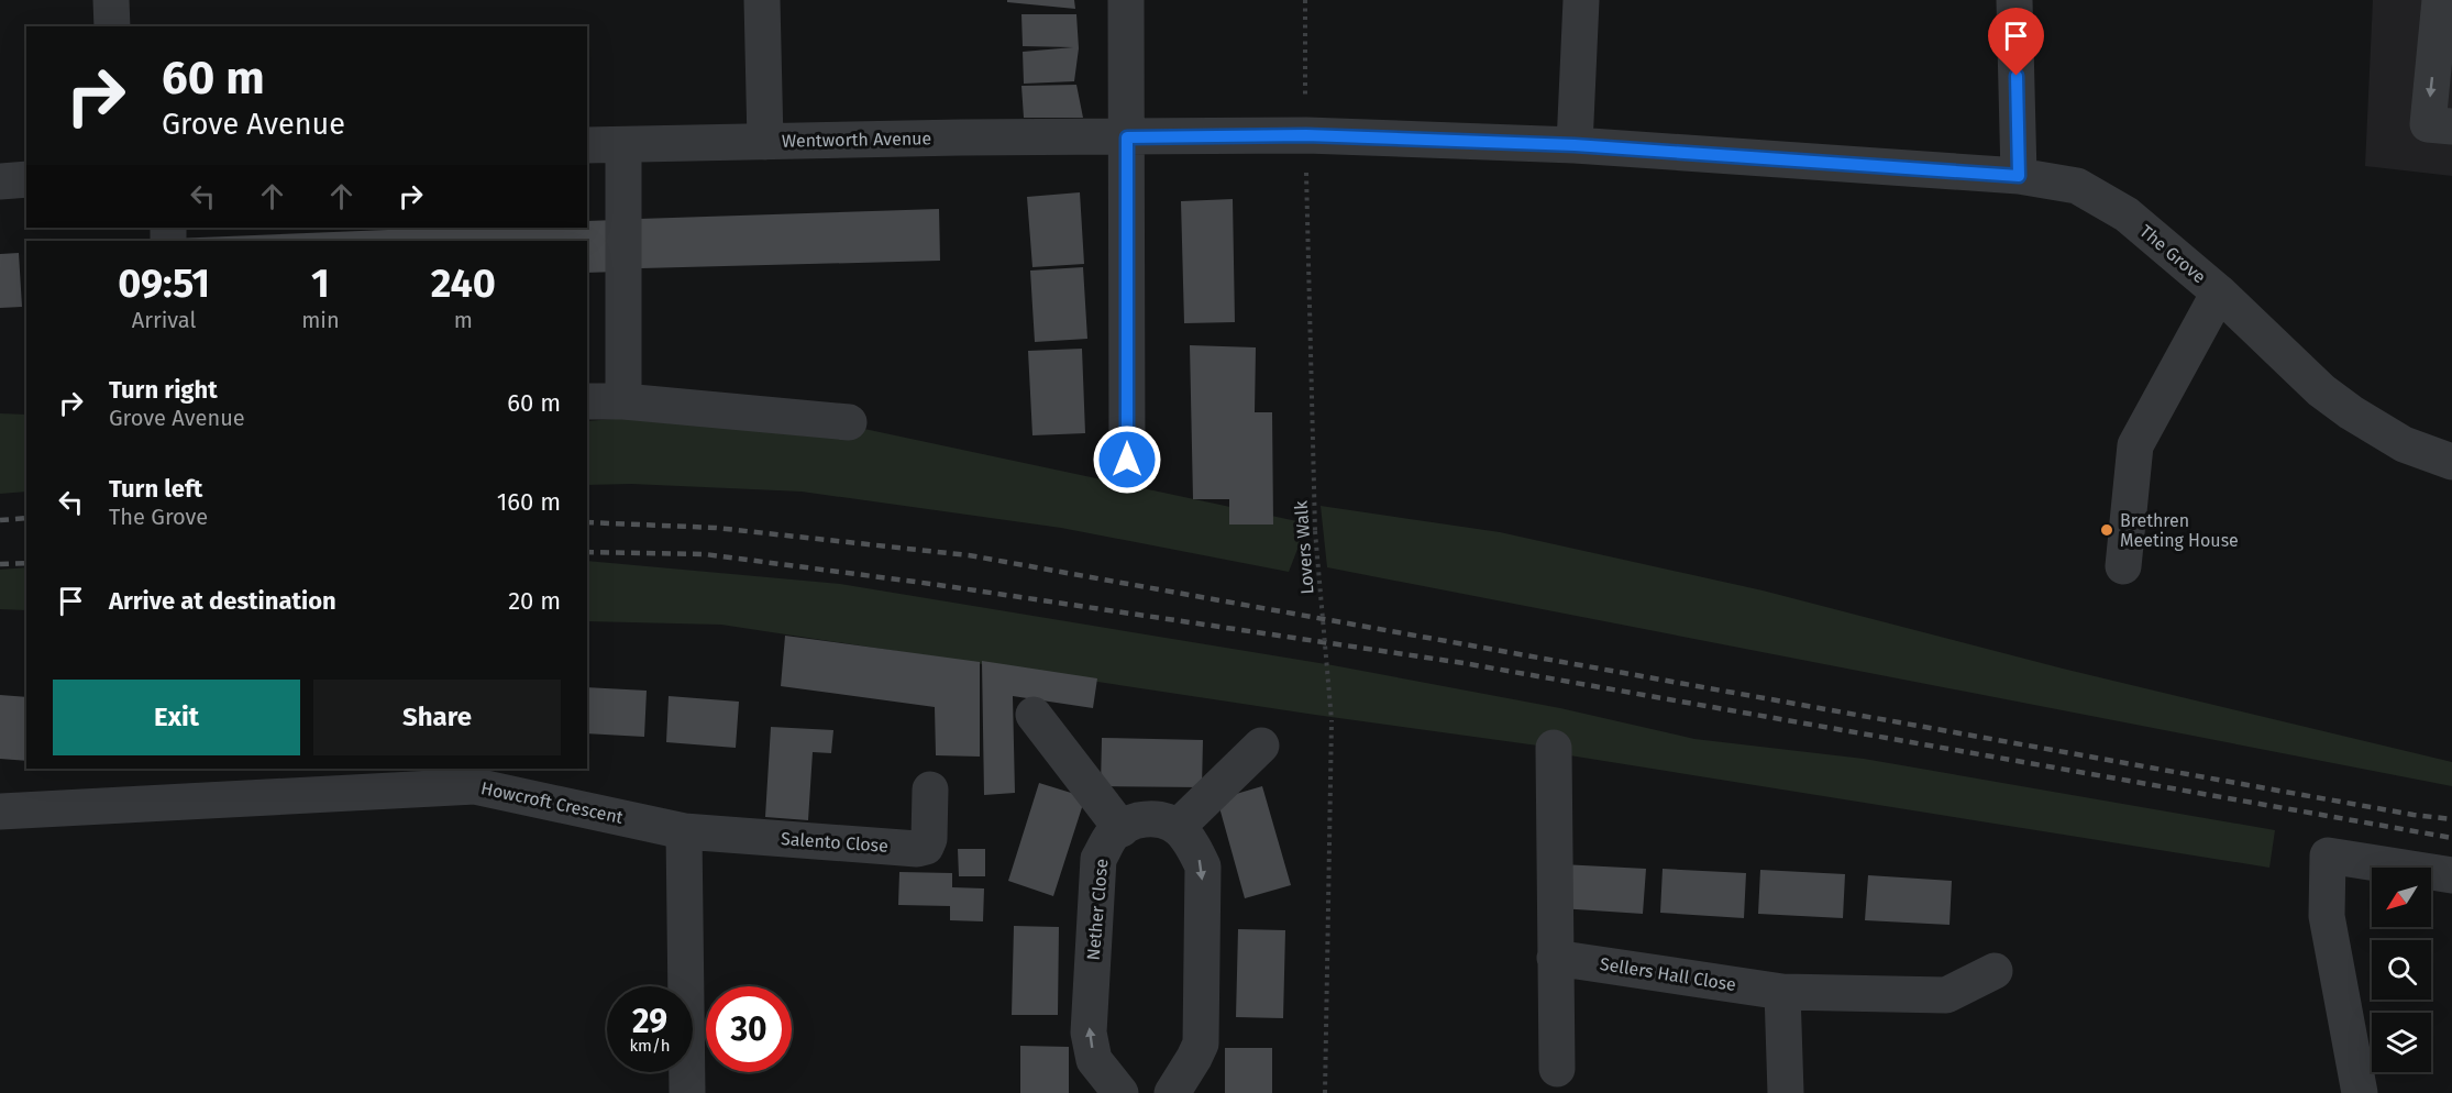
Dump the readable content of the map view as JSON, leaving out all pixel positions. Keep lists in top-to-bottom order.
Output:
{
  "streets": {
    "street": [
      "Wentworth Avenue",
      "The Grove",
      "Howcroft Crescent",
      "Salento Close",
      "Nether Close",
      "Sellers Hall Close"
    ],
    "path": ["Lovers Walk"]
  },
  "crossings": [
    ["Wentworth Avenue", "The Grove"],
    ["Wentworth Avenue", "Lovers Walk"],
    ["Howcroft Crescent", "Salento Close"]
  ],
  "one_way": ["Nether Close"],
  "places": ["Brethren Meeting House"],
  "north": "bottom left",
  "page": {
    "turn": ["60 m", "Grove Avenue"],
    "eta": [
      "09:51",
      "Arrival",
      "1",
      "min",
      "240",
      "m"
    ],
    "list": [
      {
        "name": "Turn right",
        "note": "Grove Avenue",
        "value": "60 m"
      },
      {
        "name": "Turn left",
        "note": "The Grove",
        "value": "160 m"
      },
      {
        "name": "Arrive at destination",
        "value": "20 m"
      }
    ],
    "buttons": ["Exit", "Share"],
    "speed": "29 km/h",
    "limit": "30"
  }
}
